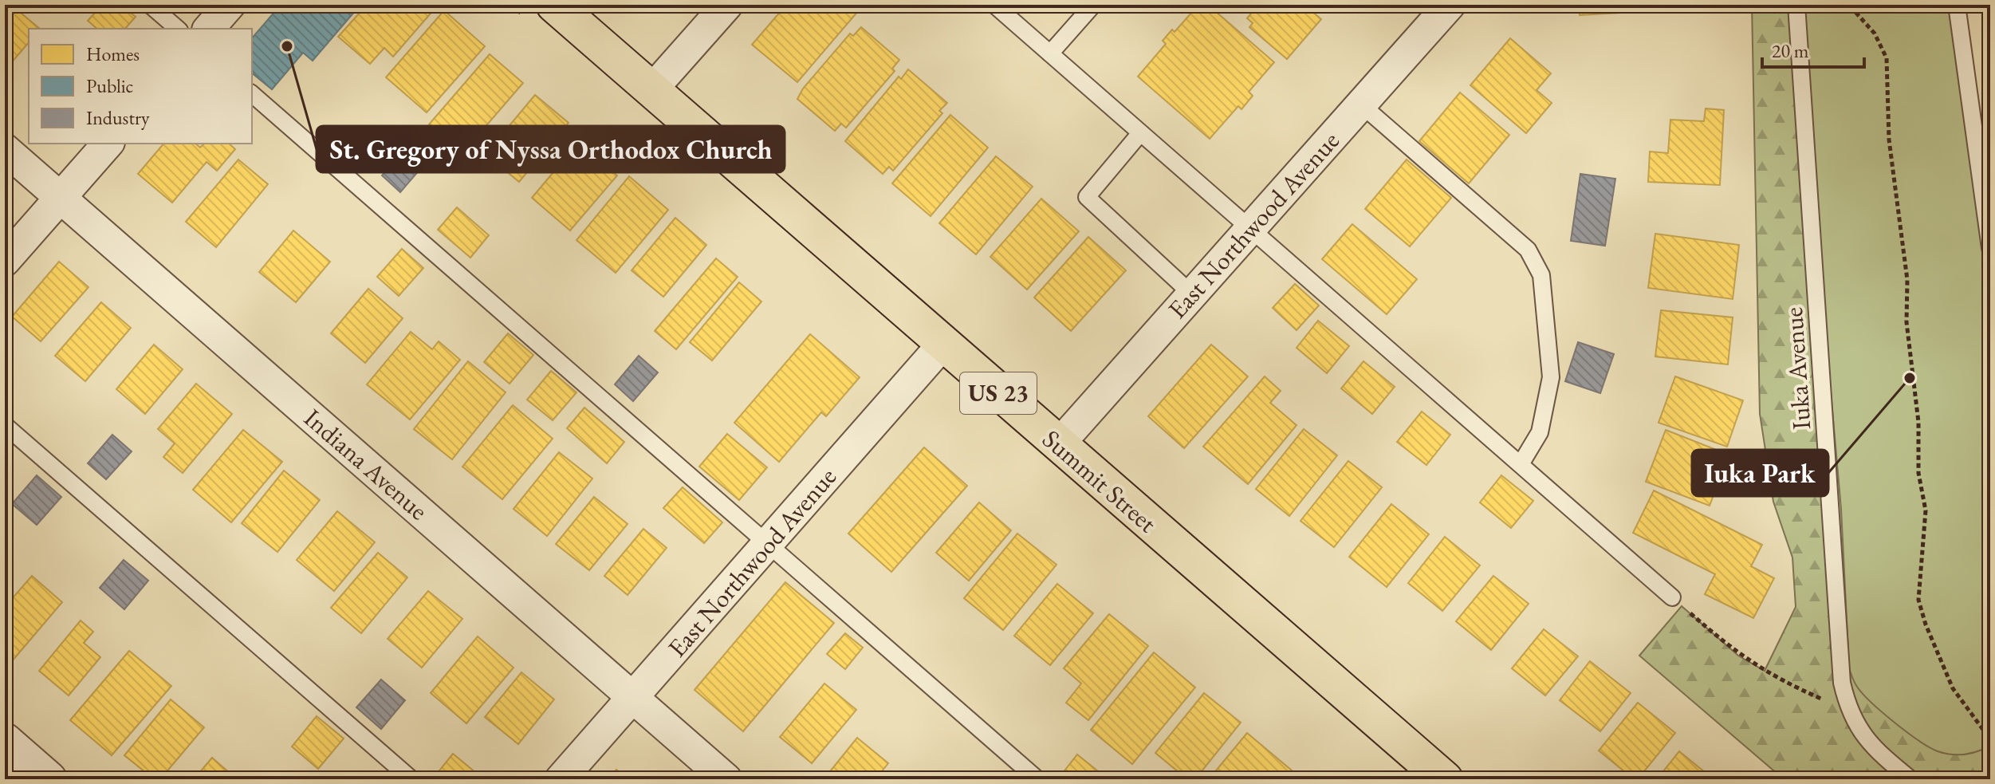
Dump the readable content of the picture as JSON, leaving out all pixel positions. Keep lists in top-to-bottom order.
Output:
{
  "streets": {
    "main road": ["US 23", "Summit Street"],
    "street": ["East Northwood Avenue", "Indiana Avenue"],
    "lane": ["Iuka Avenue"]
  },
  "crossings": [
    ["East Northwood Avenue", "Indiana Avenue"],
    ["East Northwood Avenue", "Summit Street"]
  ],
  "places": ["St. Gregory of Nyssa Orthodox Church", "Iuka Park"],
  "legend": ["Homes", "Public", "Industry"],
  "scale_bar": "20 m"
}
